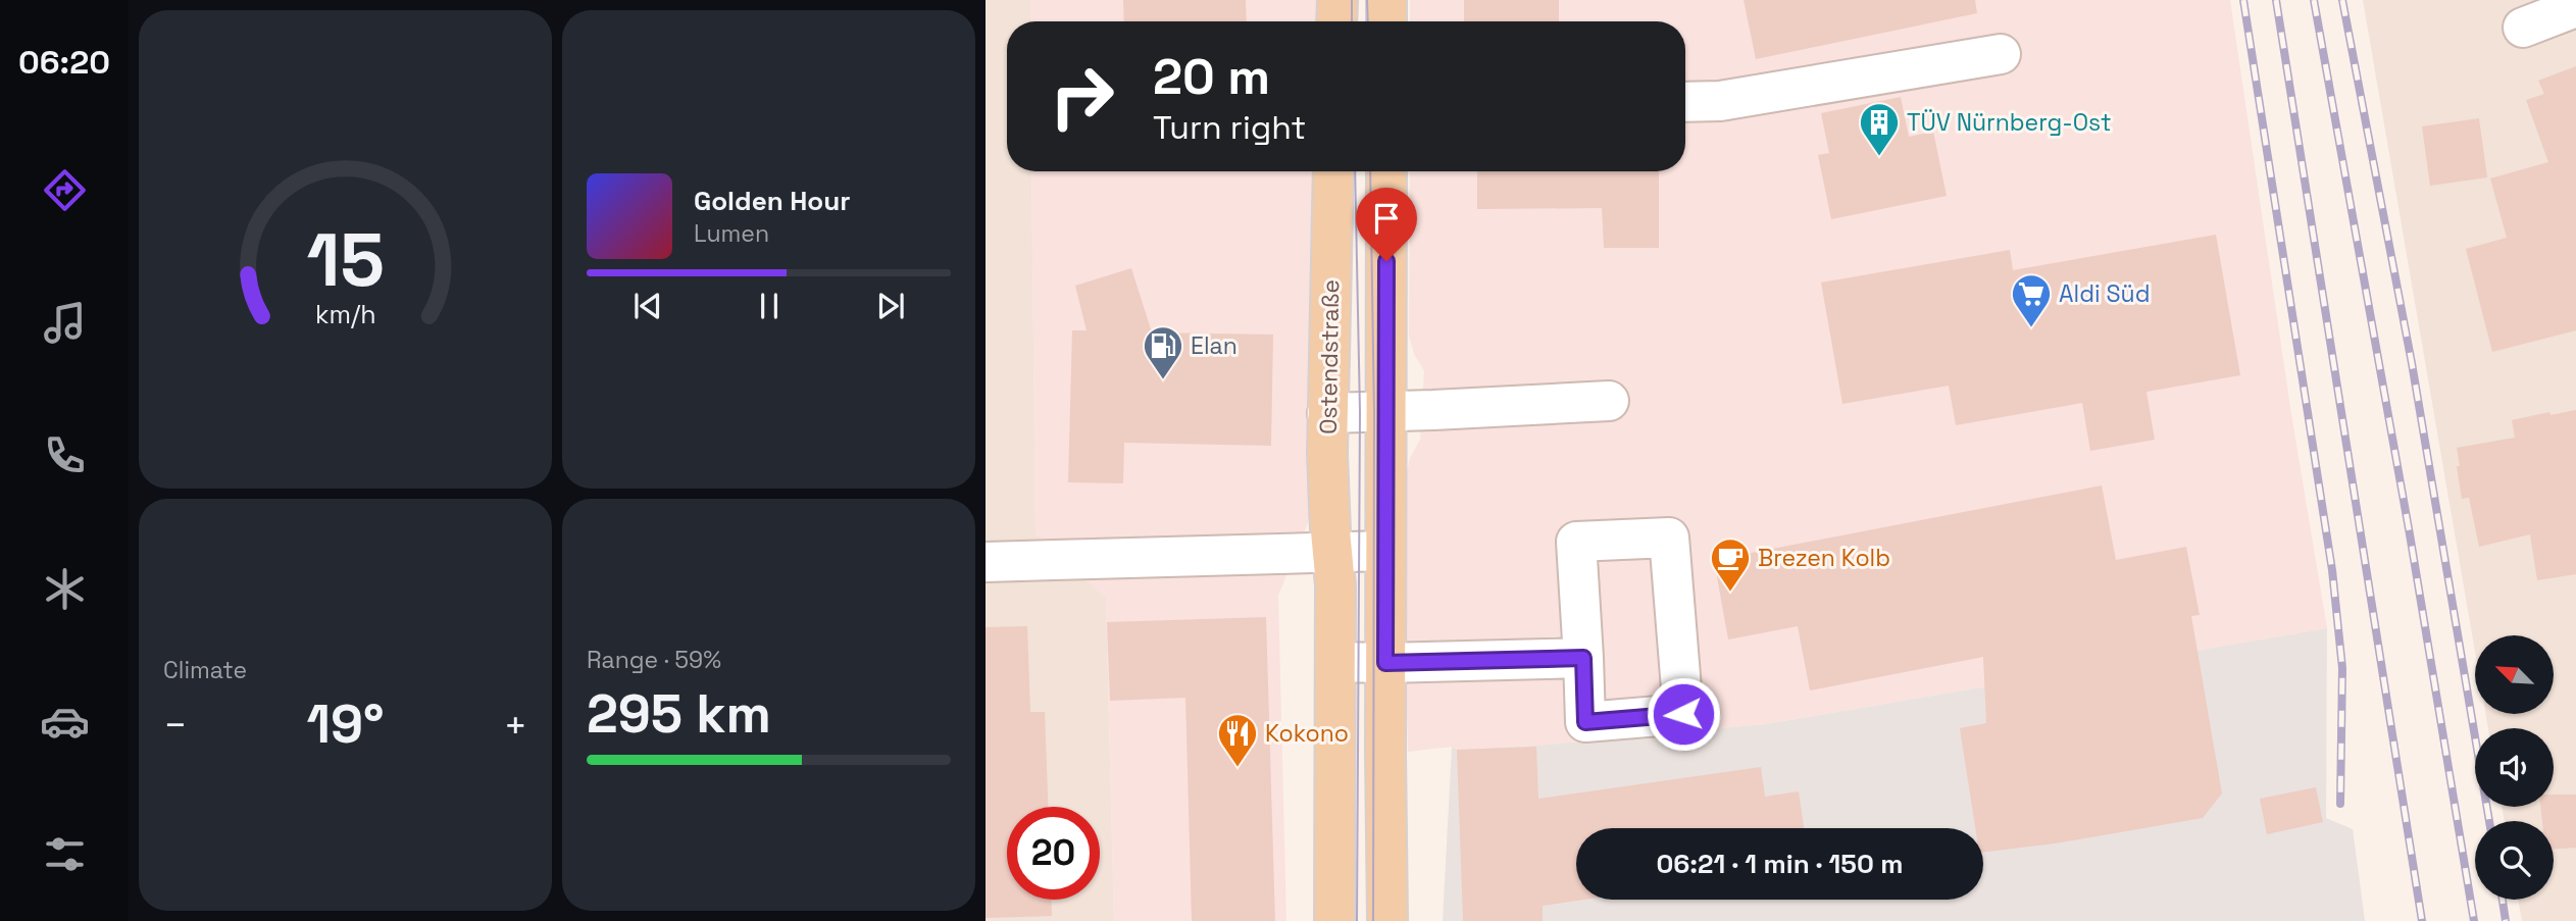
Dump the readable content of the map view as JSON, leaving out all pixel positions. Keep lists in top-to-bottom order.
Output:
{
  "streets": {
    "main road": ["Ostendstraße"]
  },
  "places": {
    "building": ["TÜV Nürnberg-Ost"],
    "supermarket": ["Aldi Süd"],
    "fuel station": ["Elan"],
    "cafe": ["Brezen Kolb"],
    "restaurant": ["Kokono"]
  },
  "north": "top left",
  "page": {
    "tabs": "06:20",
    "turn": ["20 m", "Turn right"],
    "song": ["Golden Hour", "Lumen"],
    "tile": [
      "Climate",
      ["Range · 59%", "295 km"]
    ],
    "heat": ["−", "19°", "+"],
    "limit": "20",
    "trip": "06:21 · 1 min · 150 m",
    "gauge": ["15", "km/h"]
  }
}
